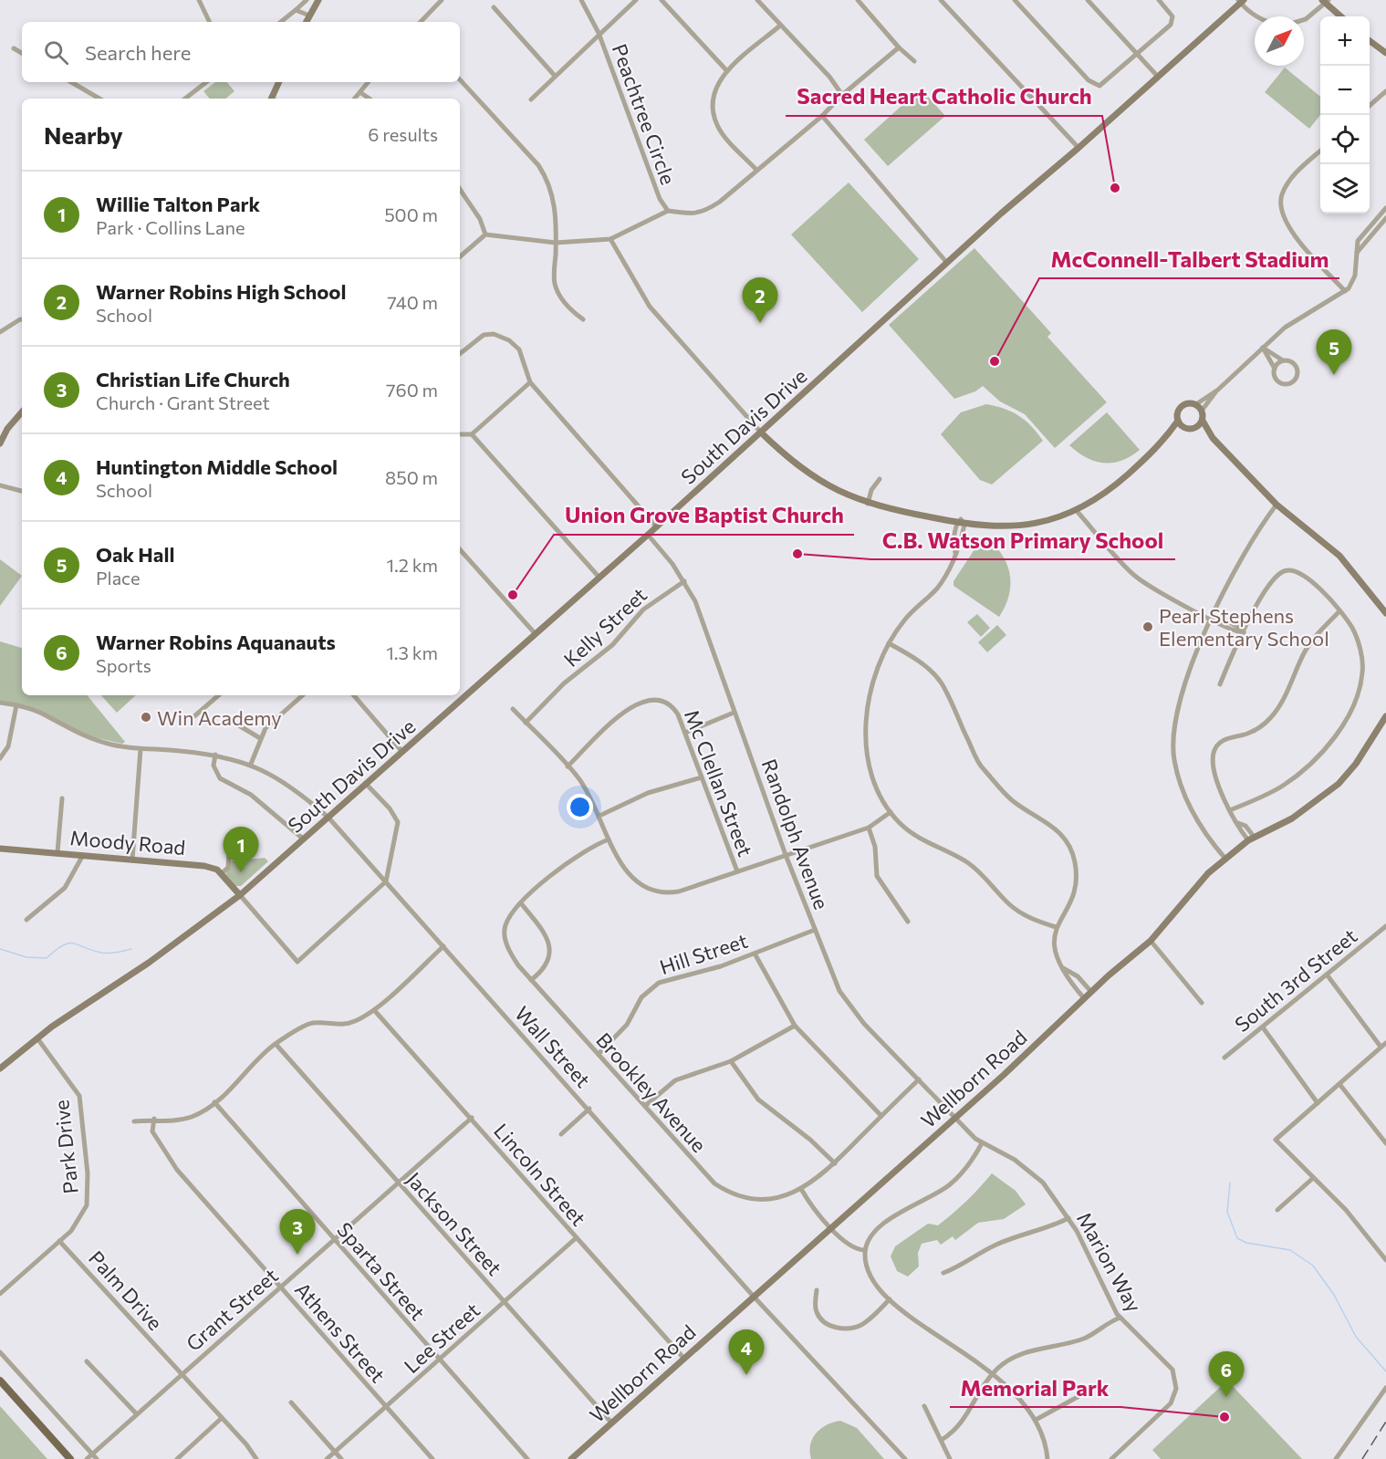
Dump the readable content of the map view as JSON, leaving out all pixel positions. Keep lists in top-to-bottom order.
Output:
{
  "streets": {
    "street": [
      "Peachtree Circle",
      "South Davis Drive",
      "Kelly Street",
      "Mc Clellan Street",
      "Randolph Avenue",
      "Moody Road",
      "Hill Street",
      "South 3rd Street",
      "Wall Street",
      "Wellborn Road",
      "Brookley Avenue",
      "Park Drive",
      "Lincoln Street",
      "Jackson Street",
      "Marion Way",
      "Sparta Street",
      "Palm Drive",
      "Grant Street",
      "Athens Street",
      "Lee Street"
    ]
  },
  "crossings": [
    ["South Davis Drive", "Randolph Avenue"],
    ["South Davis Drive", "Wall Street"],
    ["South Davis Drive", "Park Drive"],
    ["Kelly Street", "Randolph Avenue"],
    ["Randolph Avenue", "Hill Street"],
    ["Randolph Avenue", "Wellborn Road"],
    ["Randolph Avenue", "Brookley Avenue"],
    ["Randolph Avenue", "Marion Way"],
    ["Hill Street", "Brookley Avenue"],
    ["Wall Street", "Wellborn Road"],
    ["Wellborn Road", "Lincoln Street"],
    ["Wellborn Road", "Jackson Street"],
    ["Wellborn Road", "Marion Way"],
    ["Park Drive", "Palm Drive"],
    ["Lincoln Street", "Grant Street"],
    ["Lincoln Street", "Lee Street"],
    ["Jackson Street", "Grant Street"],
    ["Jackson Street", "Lee Street"],
    ["Sparta Street", "Grant Street"],
    ["Sparta Street", "Lee Street"],
    ["Palm Drive", "Grant Street"],
    ["Grant Street", "Athens Street"],
    ["Athens Street", "Lee Street"]
  ],
  "places": [
    "Sacred Heart Catholic Church",
    "McConnell-Talbert Stadium",
    "C.B. Watson Primary School",
    "Union Grove Baptist Church",
    "Pearl Stephens Elementary School",
    "Win Academy",
    "Memorial Park"
  ],
  "north": "top right",
  "page": {
    "map_buttons": ["+", "−"],
    "search": "Search here",
    "heading": ["Nearby", "6 results"],
    "list": [
      {
        "mark": "1",
        "name": "Willie Talton Park",
        "note": "Park · Collins Lane",
        "value": "500 m"
      },
      {
        "mark": "2",
        "name": "Warner Robins High School",
        "note": "School",
        "value": "740 m"
      },
      {
        "mark": "3",
        "name": "Christian Life Church",
        "note": "Church · Grant Street",
        "value": "760 m"
      },
      {
        "mark": "4",
        "name": "Huntington Middle School",
        "note": "School",
        "value": "850 m"
      },
      {
        "mark": "5",
        "name": "Oak Hall",
        "note": "Place",
        "value": "1.2 km"
      },
      {
        "mark": "6",
        "name": "Warner Robins Aquanauts",
        "note": "Sports",
        "value": "1.3 km"
      }
    ],
    "pins": [
      "2",
      "5",
      "1",
      "3",
      "4",
      "6"
    ]
  }
}
